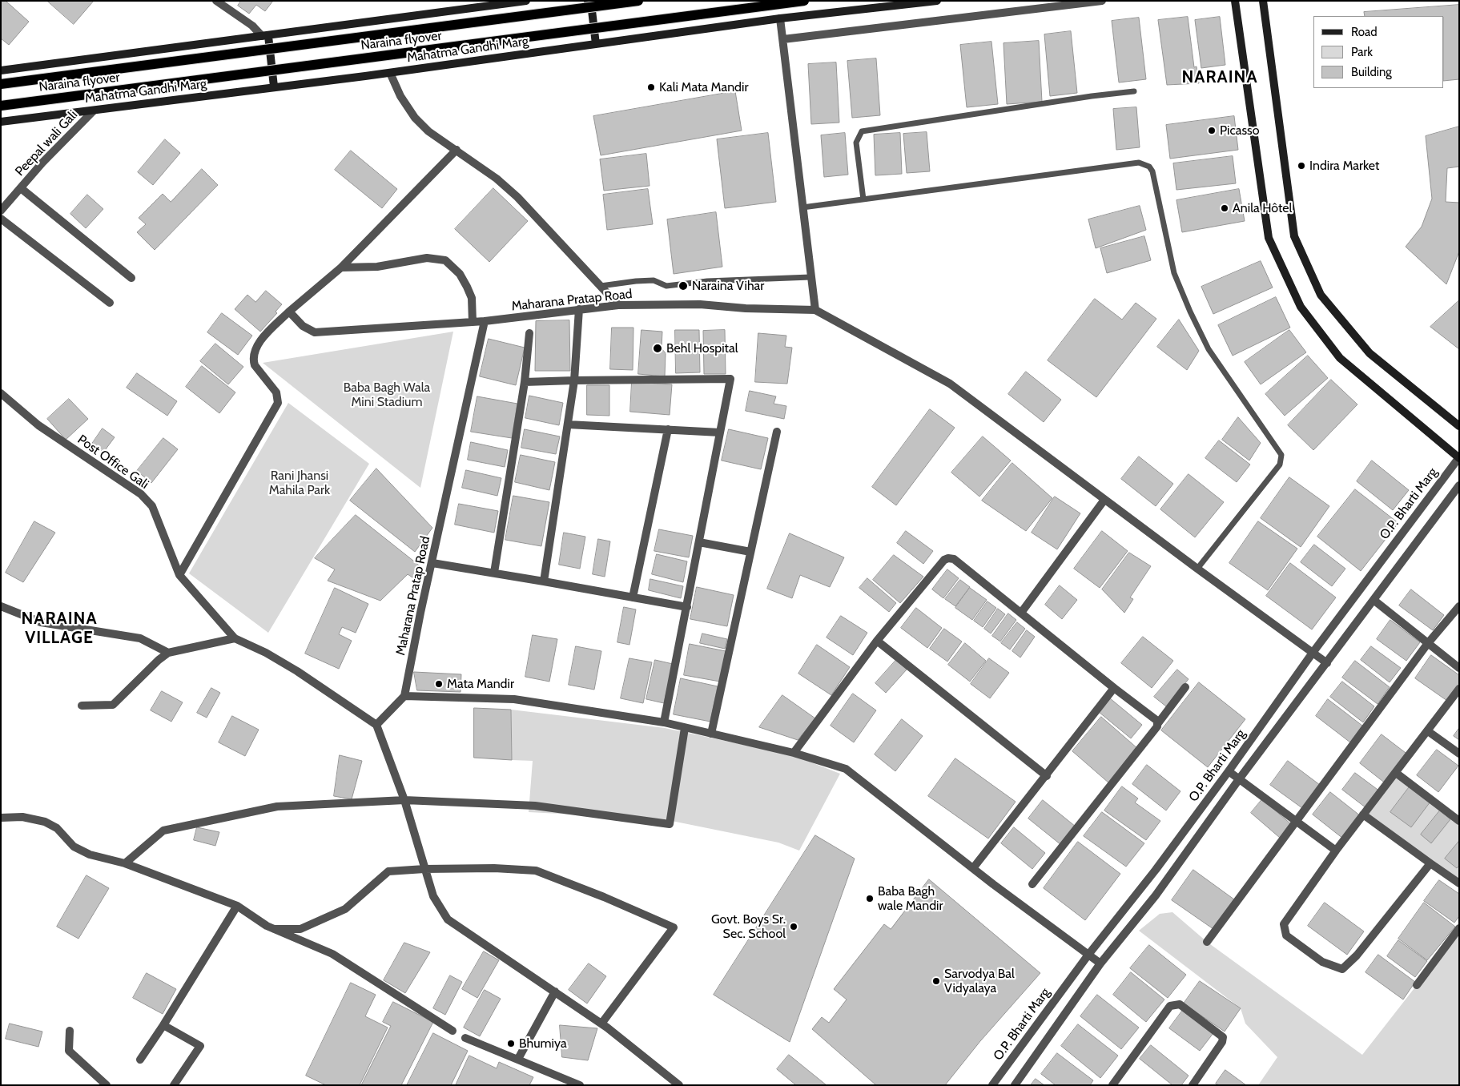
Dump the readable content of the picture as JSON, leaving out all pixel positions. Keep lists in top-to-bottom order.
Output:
{
  "streets": {
    "main road": ["Naraina flyover", "Mahatma Gandhi Marg"],
    "street": [
      "Peepal wali Gali",
      "Maharana Pratap Road",
      "Post Office Gali",
      "O.P. Bharti Marg"
    ]
  },
  "crossings": [
    ["Mahatma Gandhi Marg", "Peepal wali Gali"]
  ],
  "districts": ["NARAINA", "NARAINA VILLAGE"],
  "parks": ["Baba Bagh Wala Mini Stadium", "Rani Jhansi Mahila Park"],
  "places": [
    "Kali Mata Mandir",
    "Picasso",
    "Indira Market",
    "Anila Hôtel",
    "Naraina Vihar",
    "Behl Hospital",
    "Mata Mandir",
    "Baba Bagh wale Mandir",
    "Govt. Boys Sr. Sec. School",
    "Sarvodya Bal Vidyalaya",
    "Bhumiya"
  ],
  "legend": ["Road", "Park", "Building"]
}
